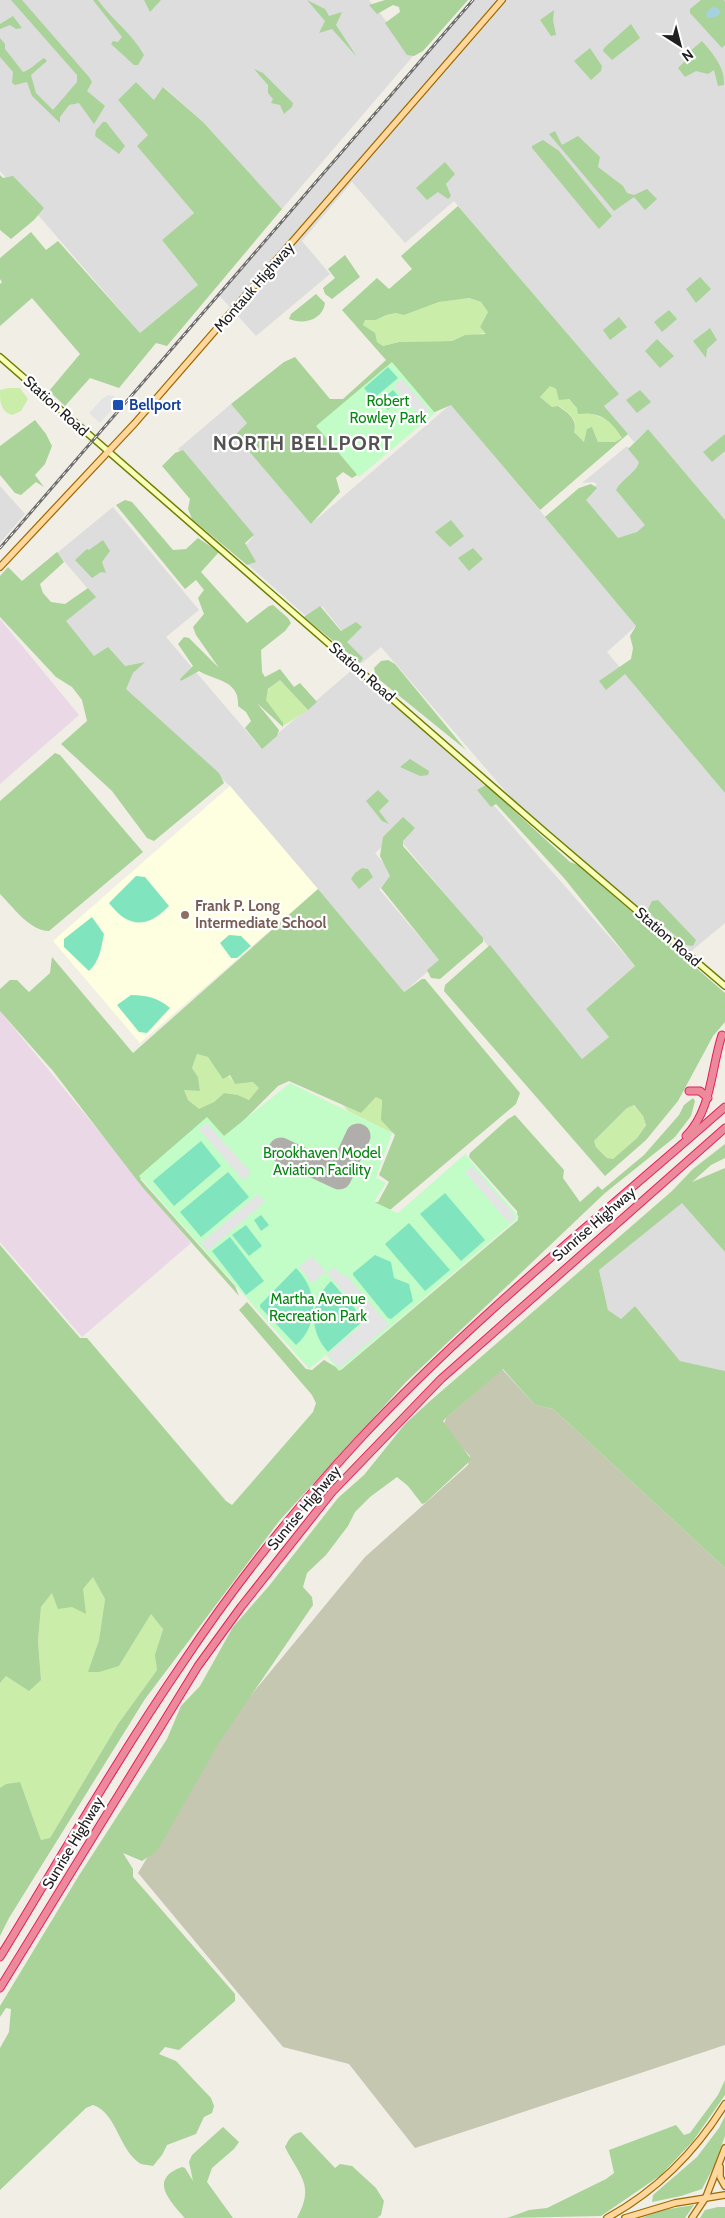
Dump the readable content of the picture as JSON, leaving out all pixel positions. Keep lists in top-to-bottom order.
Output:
{
  "streets": {
    "highway": ["Sunrise Highway"],
    "main road": ["Montauk Highway", "Station Road"]
  },
  "crossings": [
    ["Montauk Highway", "Station Road"]
  ],
  "districts": ["NORTH BELLPORT"],
  "parks": ["Robert Rowley Park", "Brookhaven Model Aviation Facility", "Martha Avenue Recreation Park"],
  "places": {
    "transit": ["Bellport"],
    "other": ["Frank P. Long Intermediate School"]
  },
  "north": "bottom right"
}
